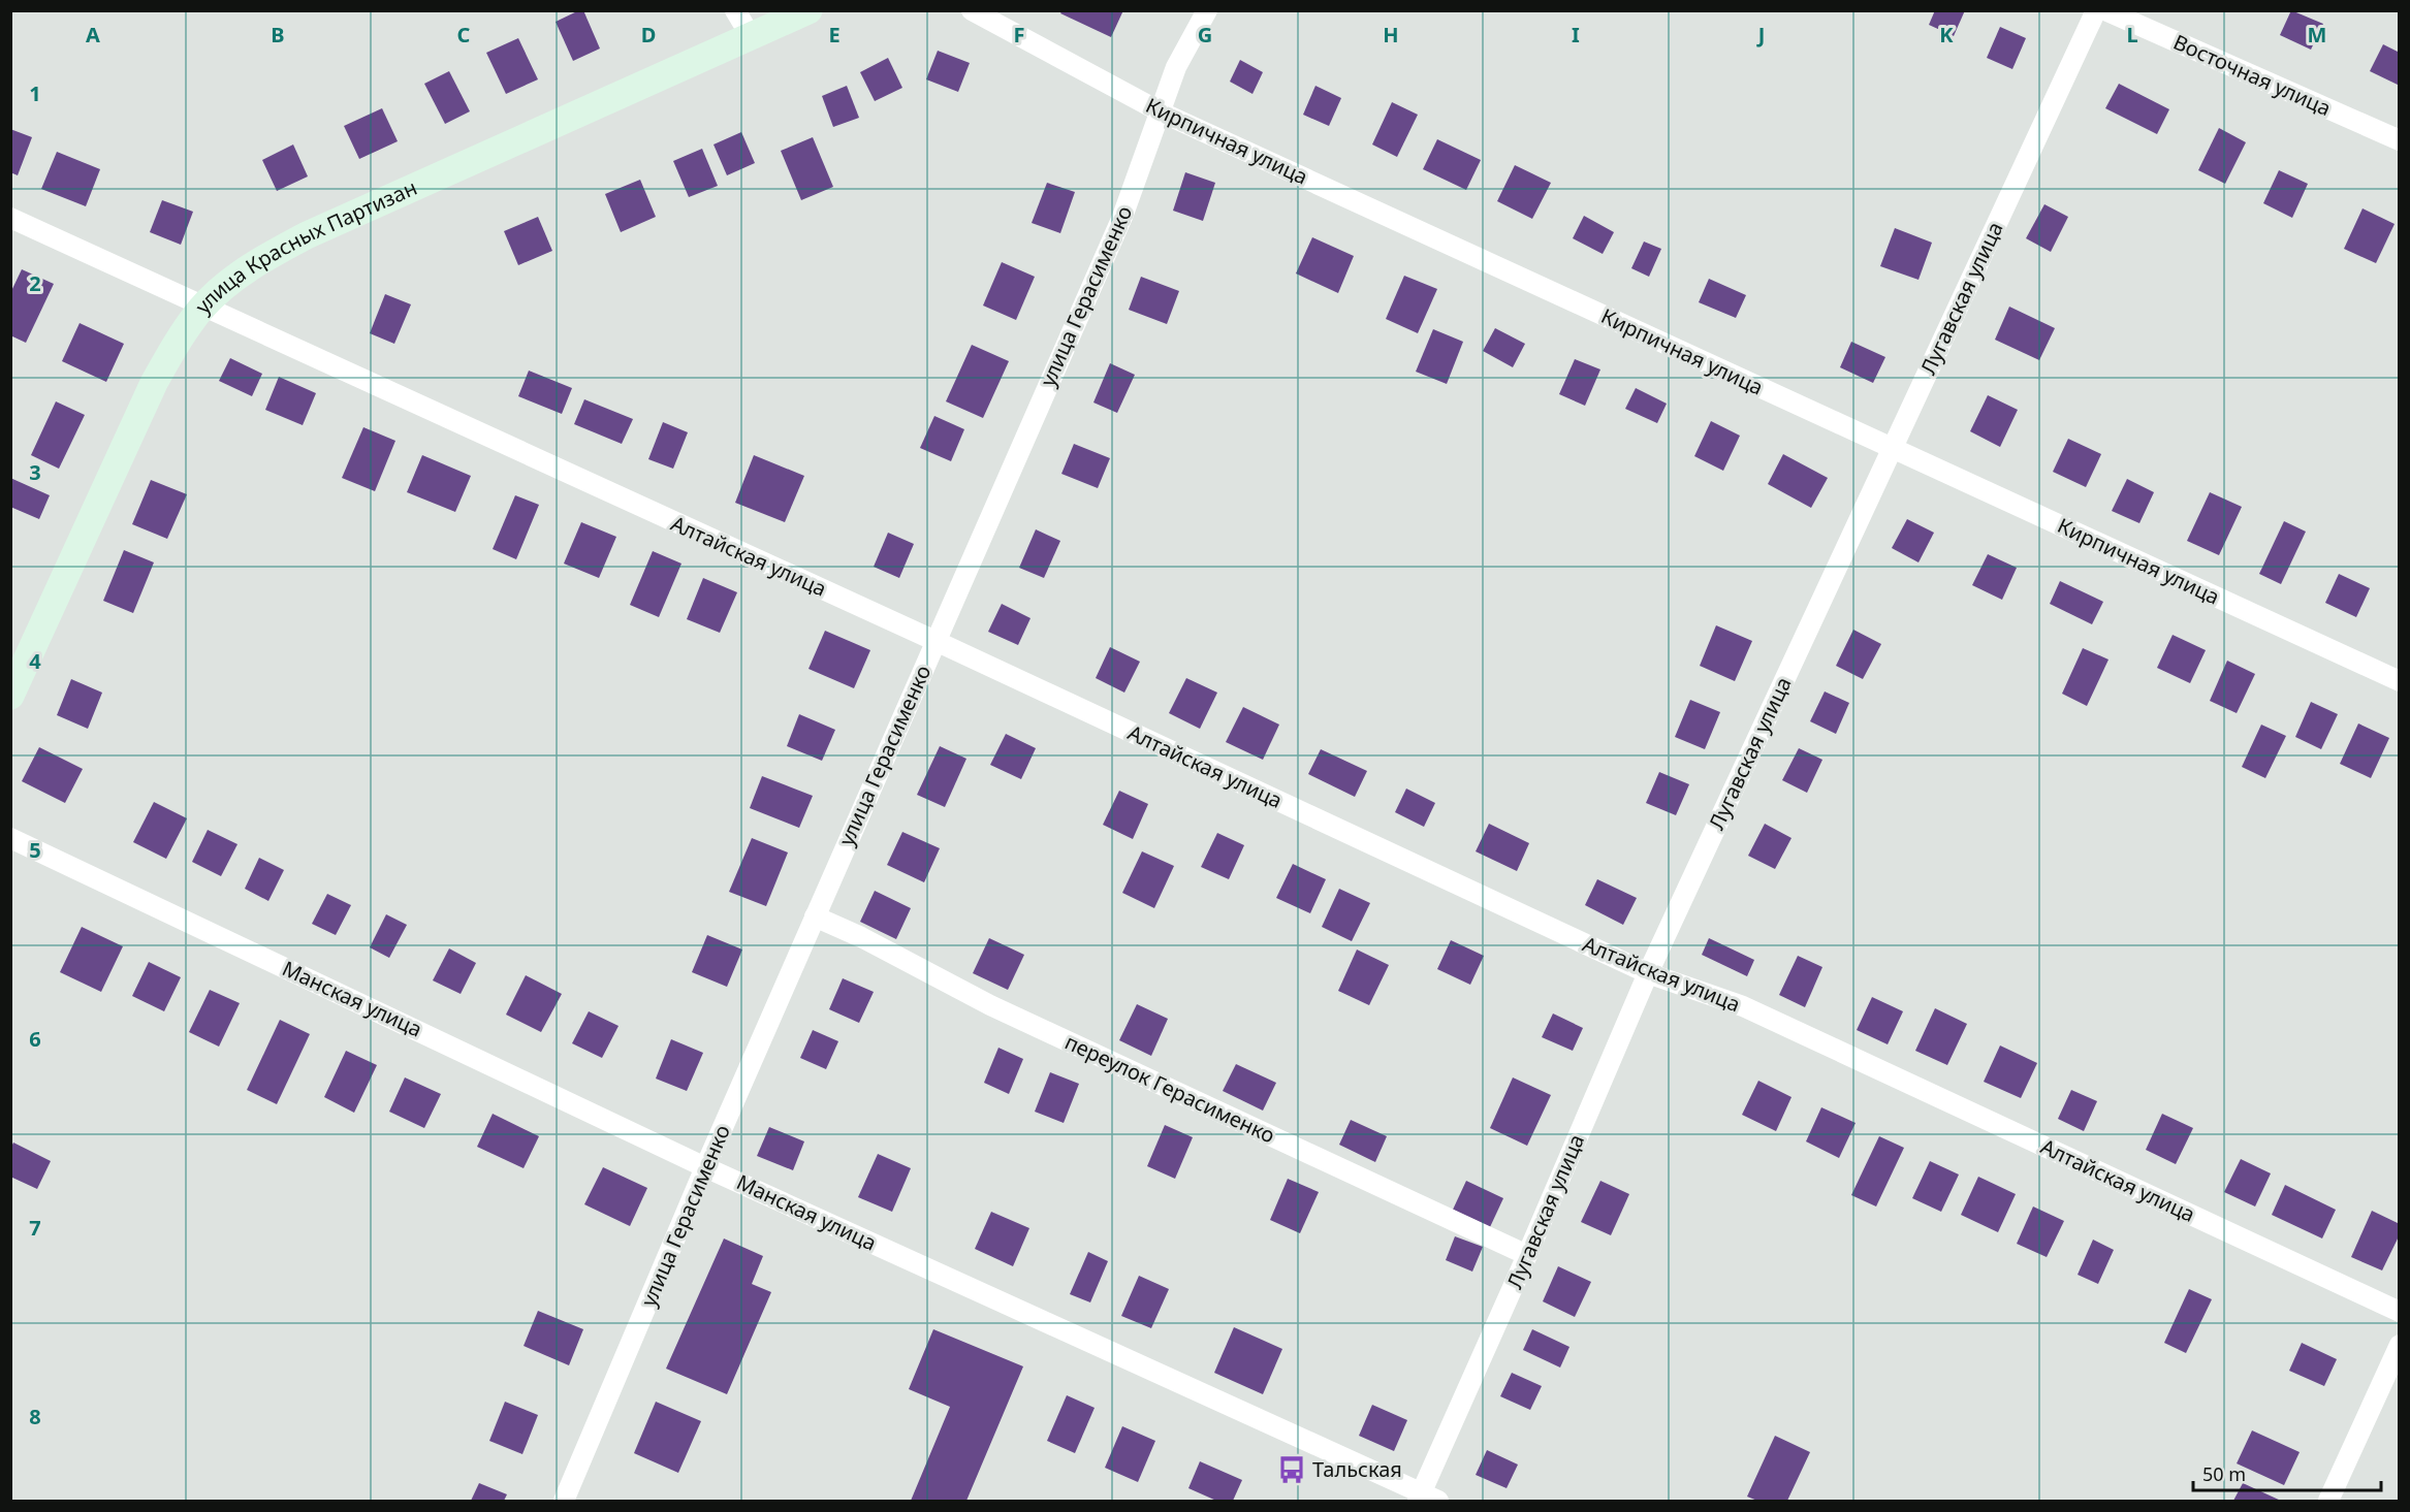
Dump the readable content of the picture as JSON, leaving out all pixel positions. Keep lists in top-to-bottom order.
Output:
{
  "streets": {
    "main road": ["улица Красных Партизан"],
    "street": [
      "Восточная улица",
      "Кирпичная улица",
      "улица Герасименко",
      "Лугавская улица",
      "Алтайская улица",
      "Манская улица",
      "переулок Герасименко"
    ]
  },
  "crossings": [
    ["Кирпичная улица", "улица Герасименко"],
    ["Кирпичная улица", "Лугавская улица"],
    ["улица Красных Партизан", "Алтайская улица"],
    ["улица Герасименко", "Алтайская улица"],
    ["улица Герасименко", "Манская улица"],
    ["улица Герасименко", "переулок Герасименко"],
    ["Лугавская улица", "Алтайская улица"],
    ["Лугавская улица", "Манская улица"],
    ["Лугавская улица", "переулок Герасименко"]
  ],
  "places": {
    "bus stop": ["Тальская"]
  },
  "scale_bar": "50 m",
  "grid": {
    "columns": [
      "A",
      "B",
      "C",
      "D",
      "E",
      "F",
      "G",
      "H",
      "I",
      "J",
      "K",
      "L",
      "M"
    ],
    "rows": [
      "1",
      "2",
      "3",
      "4",
      "5",
      "6",
      "7",
      "8"
    ]
  }
}
